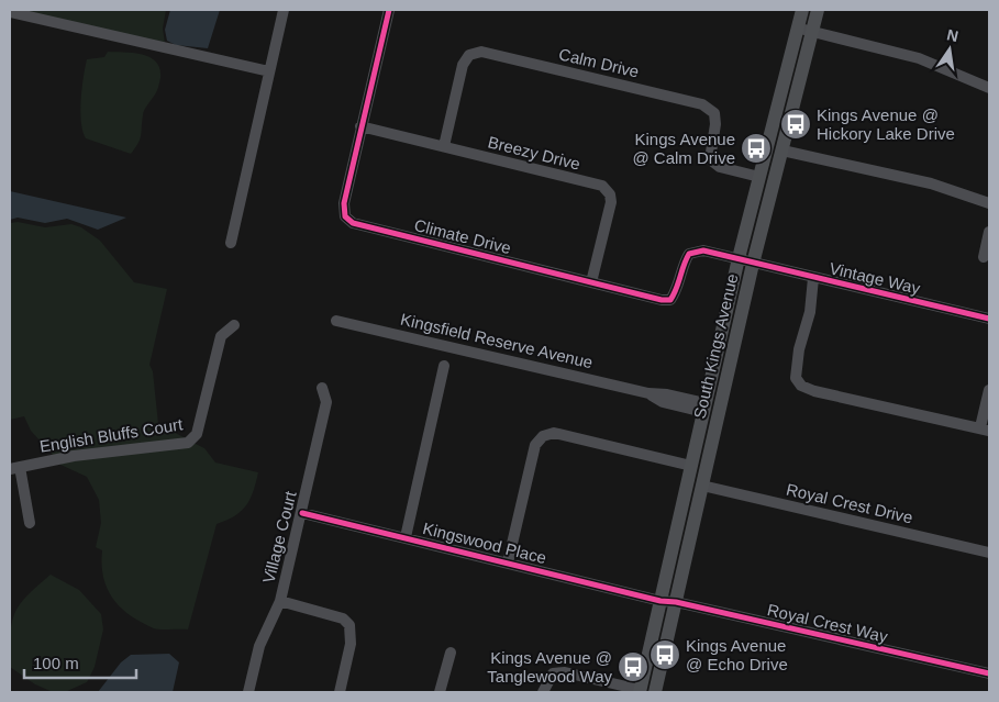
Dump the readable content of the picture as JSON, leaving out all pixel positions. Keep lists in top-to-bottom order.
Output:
{
  "streets": {
    "main road": ["South Kings Avenue"],
    "street": [
      "Calm Drive",
      "Breezy Drive",
      "Climate Drive",
      "Vintage Way",
      "Kingsfield Reserve Avenue",
      "English Bluffs Court",
      "Royal Crest Drive",
      "Village Court",
      "Kingswood Place",
      "Royal Crest Way"
    ]
  },
  "crossings": [
    ["Calm Drive", "Breezy Drive"],
    ["Calm Drive", "South Kings Avenue"],
    ["Breezy Drive", "Climate Drive"],
    ["Climate Drive", "Vintage Way"],
    ["Climate Drive", "South Kings Avenue"],
    ["Vintage Way", "South Kings Avenue"],
    ["Kingsfield Reserve Avenue", "South Kings Avenue"],
    ["South Kings Avenue", "Royal Crest Drive"],
    ["South Kings Avenue", "Kingswood Place"],
    ["South Kings Avenue", "Royal Crest Way"],
    ["Village Court", "Kingswood Place"],
    ["Kingswood Place", "Royal Crest Way"]
  ],
  "places": {
    "bus stop": [
      "Kings Avenue @ Hickory Lake Drive",
      "Kings Avenue @ Calm Drive",
      "Kings Avenue @ Echo Drive",
      "Kings Avenue @ Tanglewood Way"
    ]
  },
  "scale_bar": "100 m",
  "north": "top"
}
